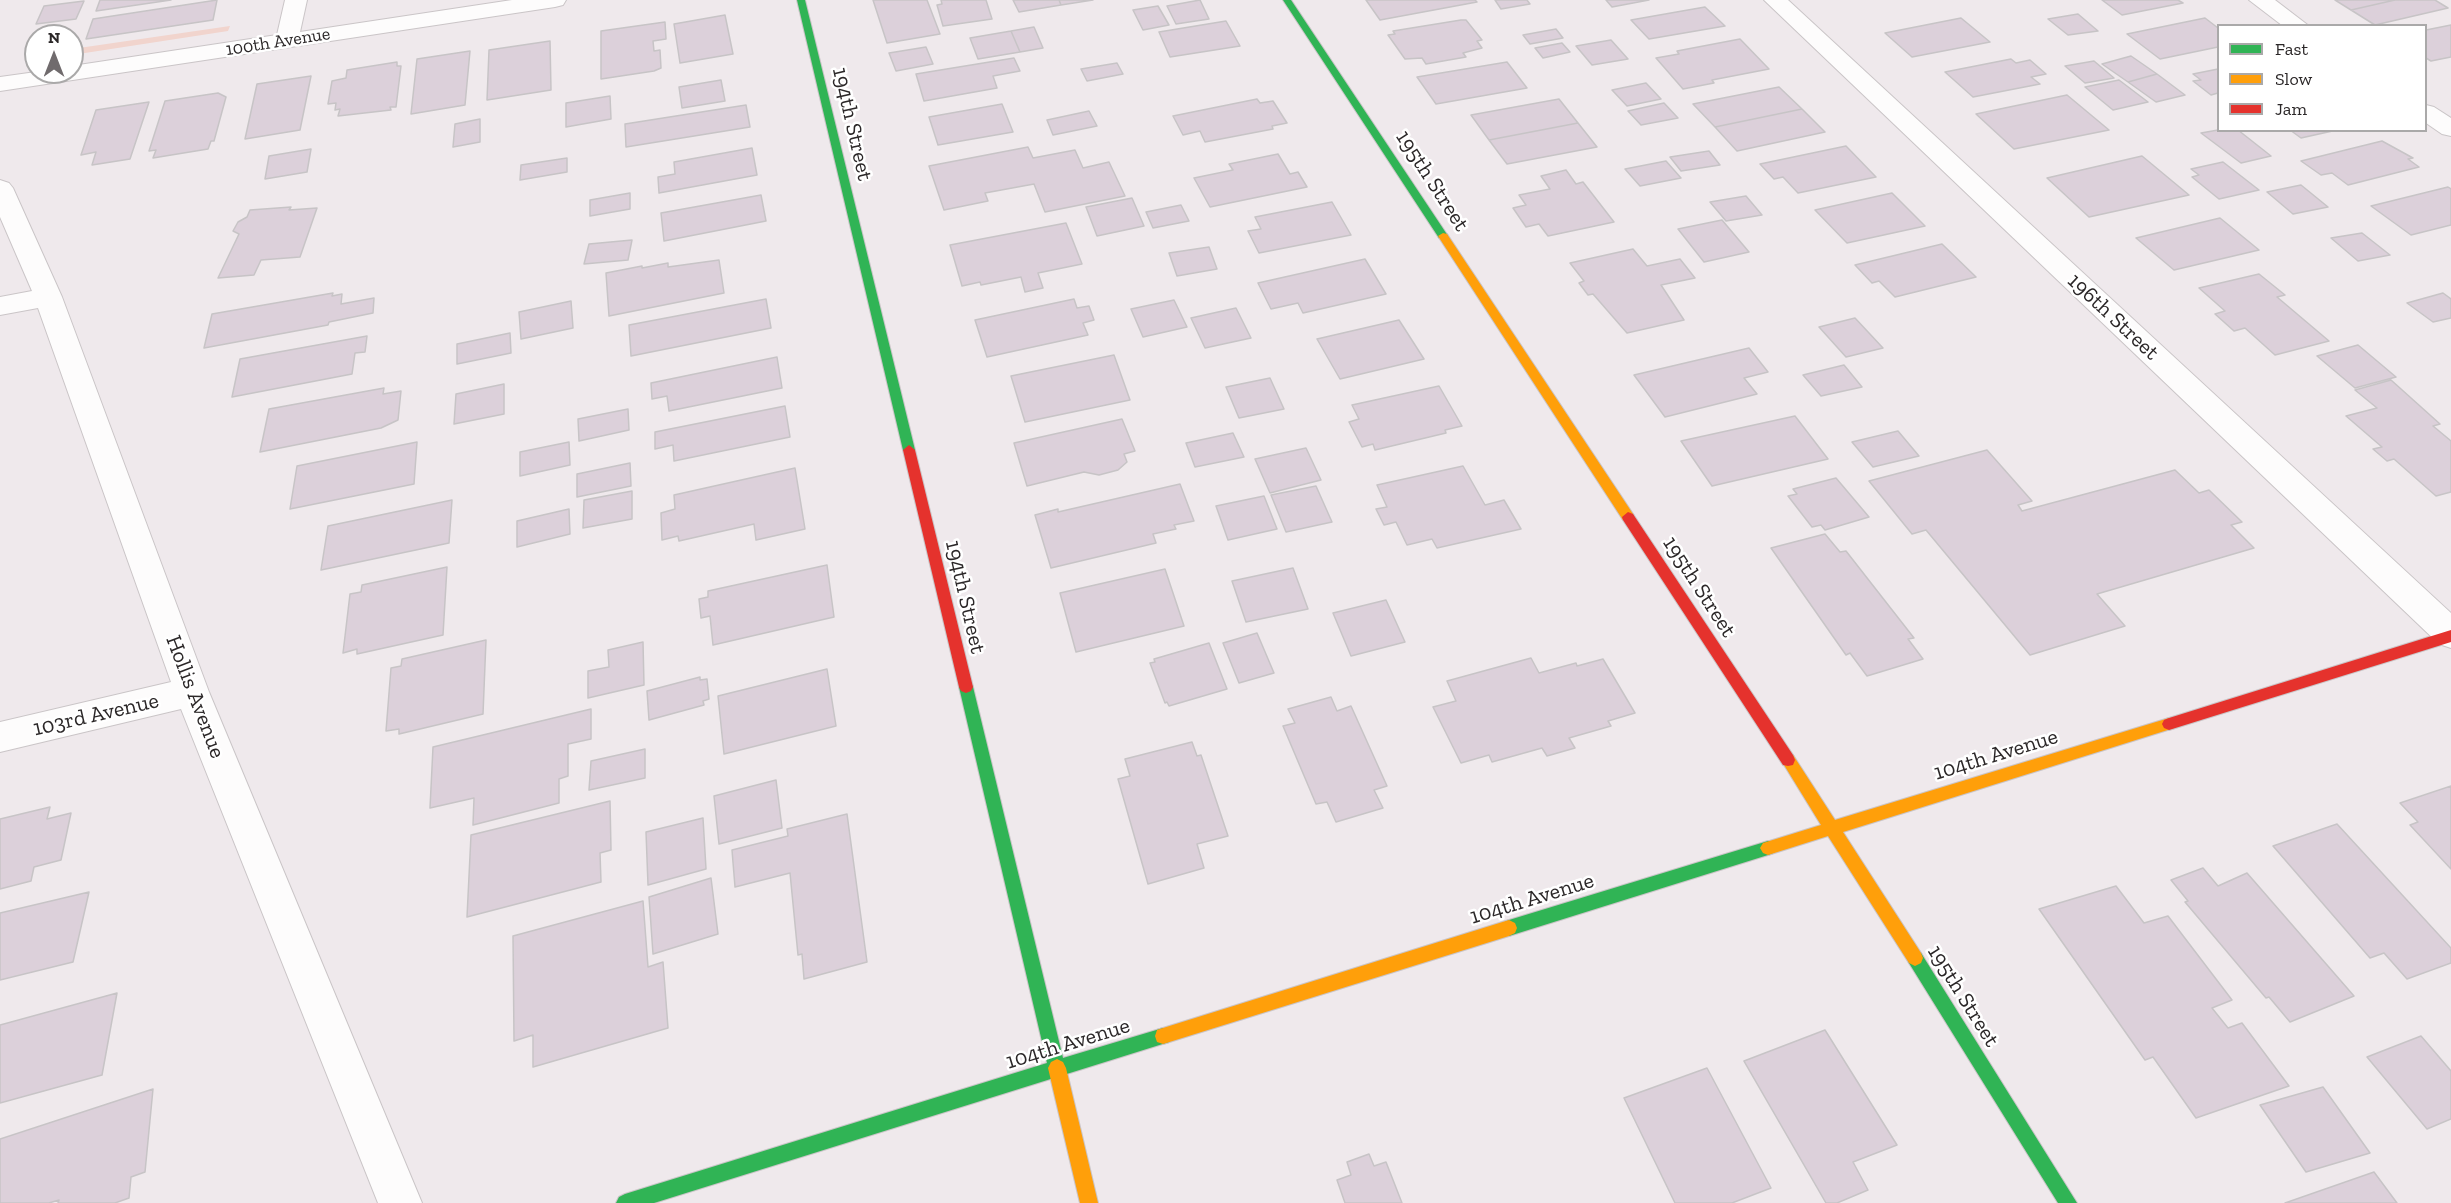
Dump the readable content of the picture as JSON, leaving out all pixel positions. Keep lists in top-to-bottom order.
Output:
{
  "streets": {
    "street": [
      "100th Avenue",
      "194th Street",
      "195th Street",
      "196th Street",
      "Hollis Avenue",
      "103rd Avenue",
      "104th Avenue"
    ]
  },
  "crossings": [
    ["194th Street", "104th Avenue"],
    ["195th Street", "104th Avenue"],
    ["196th Street", "104th Avenue"],
    ["Hollis Avenue", "103rd Avenue"]
  ],
  "legend": ["Fast", "Slow", "Jam"],
  "north": "top"
}
